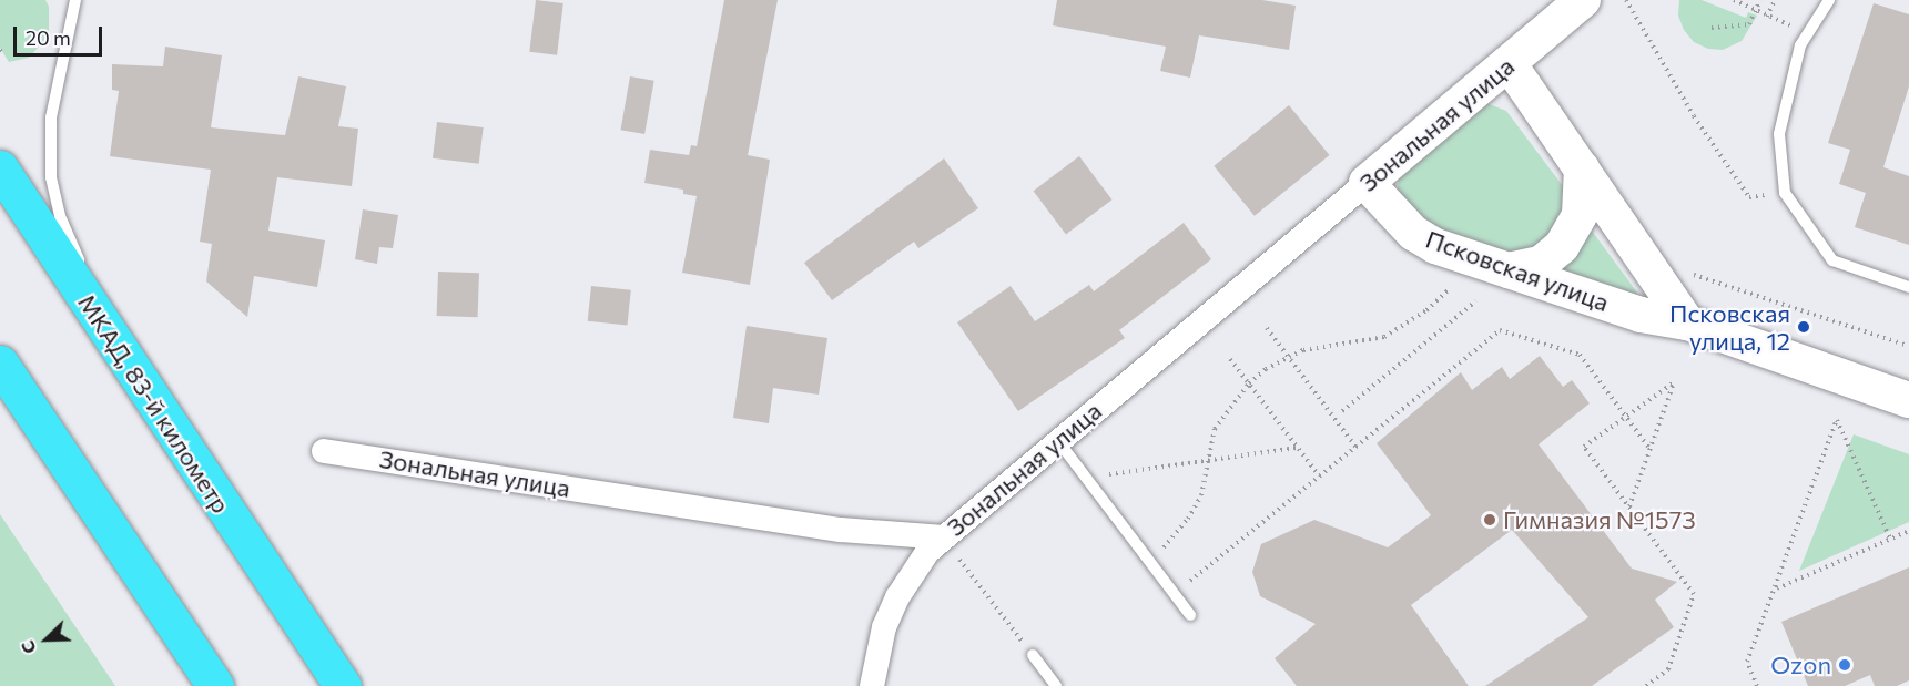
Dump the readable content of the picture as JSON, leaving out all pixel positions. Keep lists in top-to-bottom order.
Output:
{
  "streets": {
    "highway": ["МКАД, 83-й километр"],
    "street": ["Зональная улица", "Псковская улица"]
  },
  "crossings": [
    ["Зональная улица", "Псковская улица"]
  ],
  "places": ["Псковская улица, 12", "Гимназия №1573", "Ozon"],
  "scale_bar": "20 m",
  "north": "bottom left"
}
